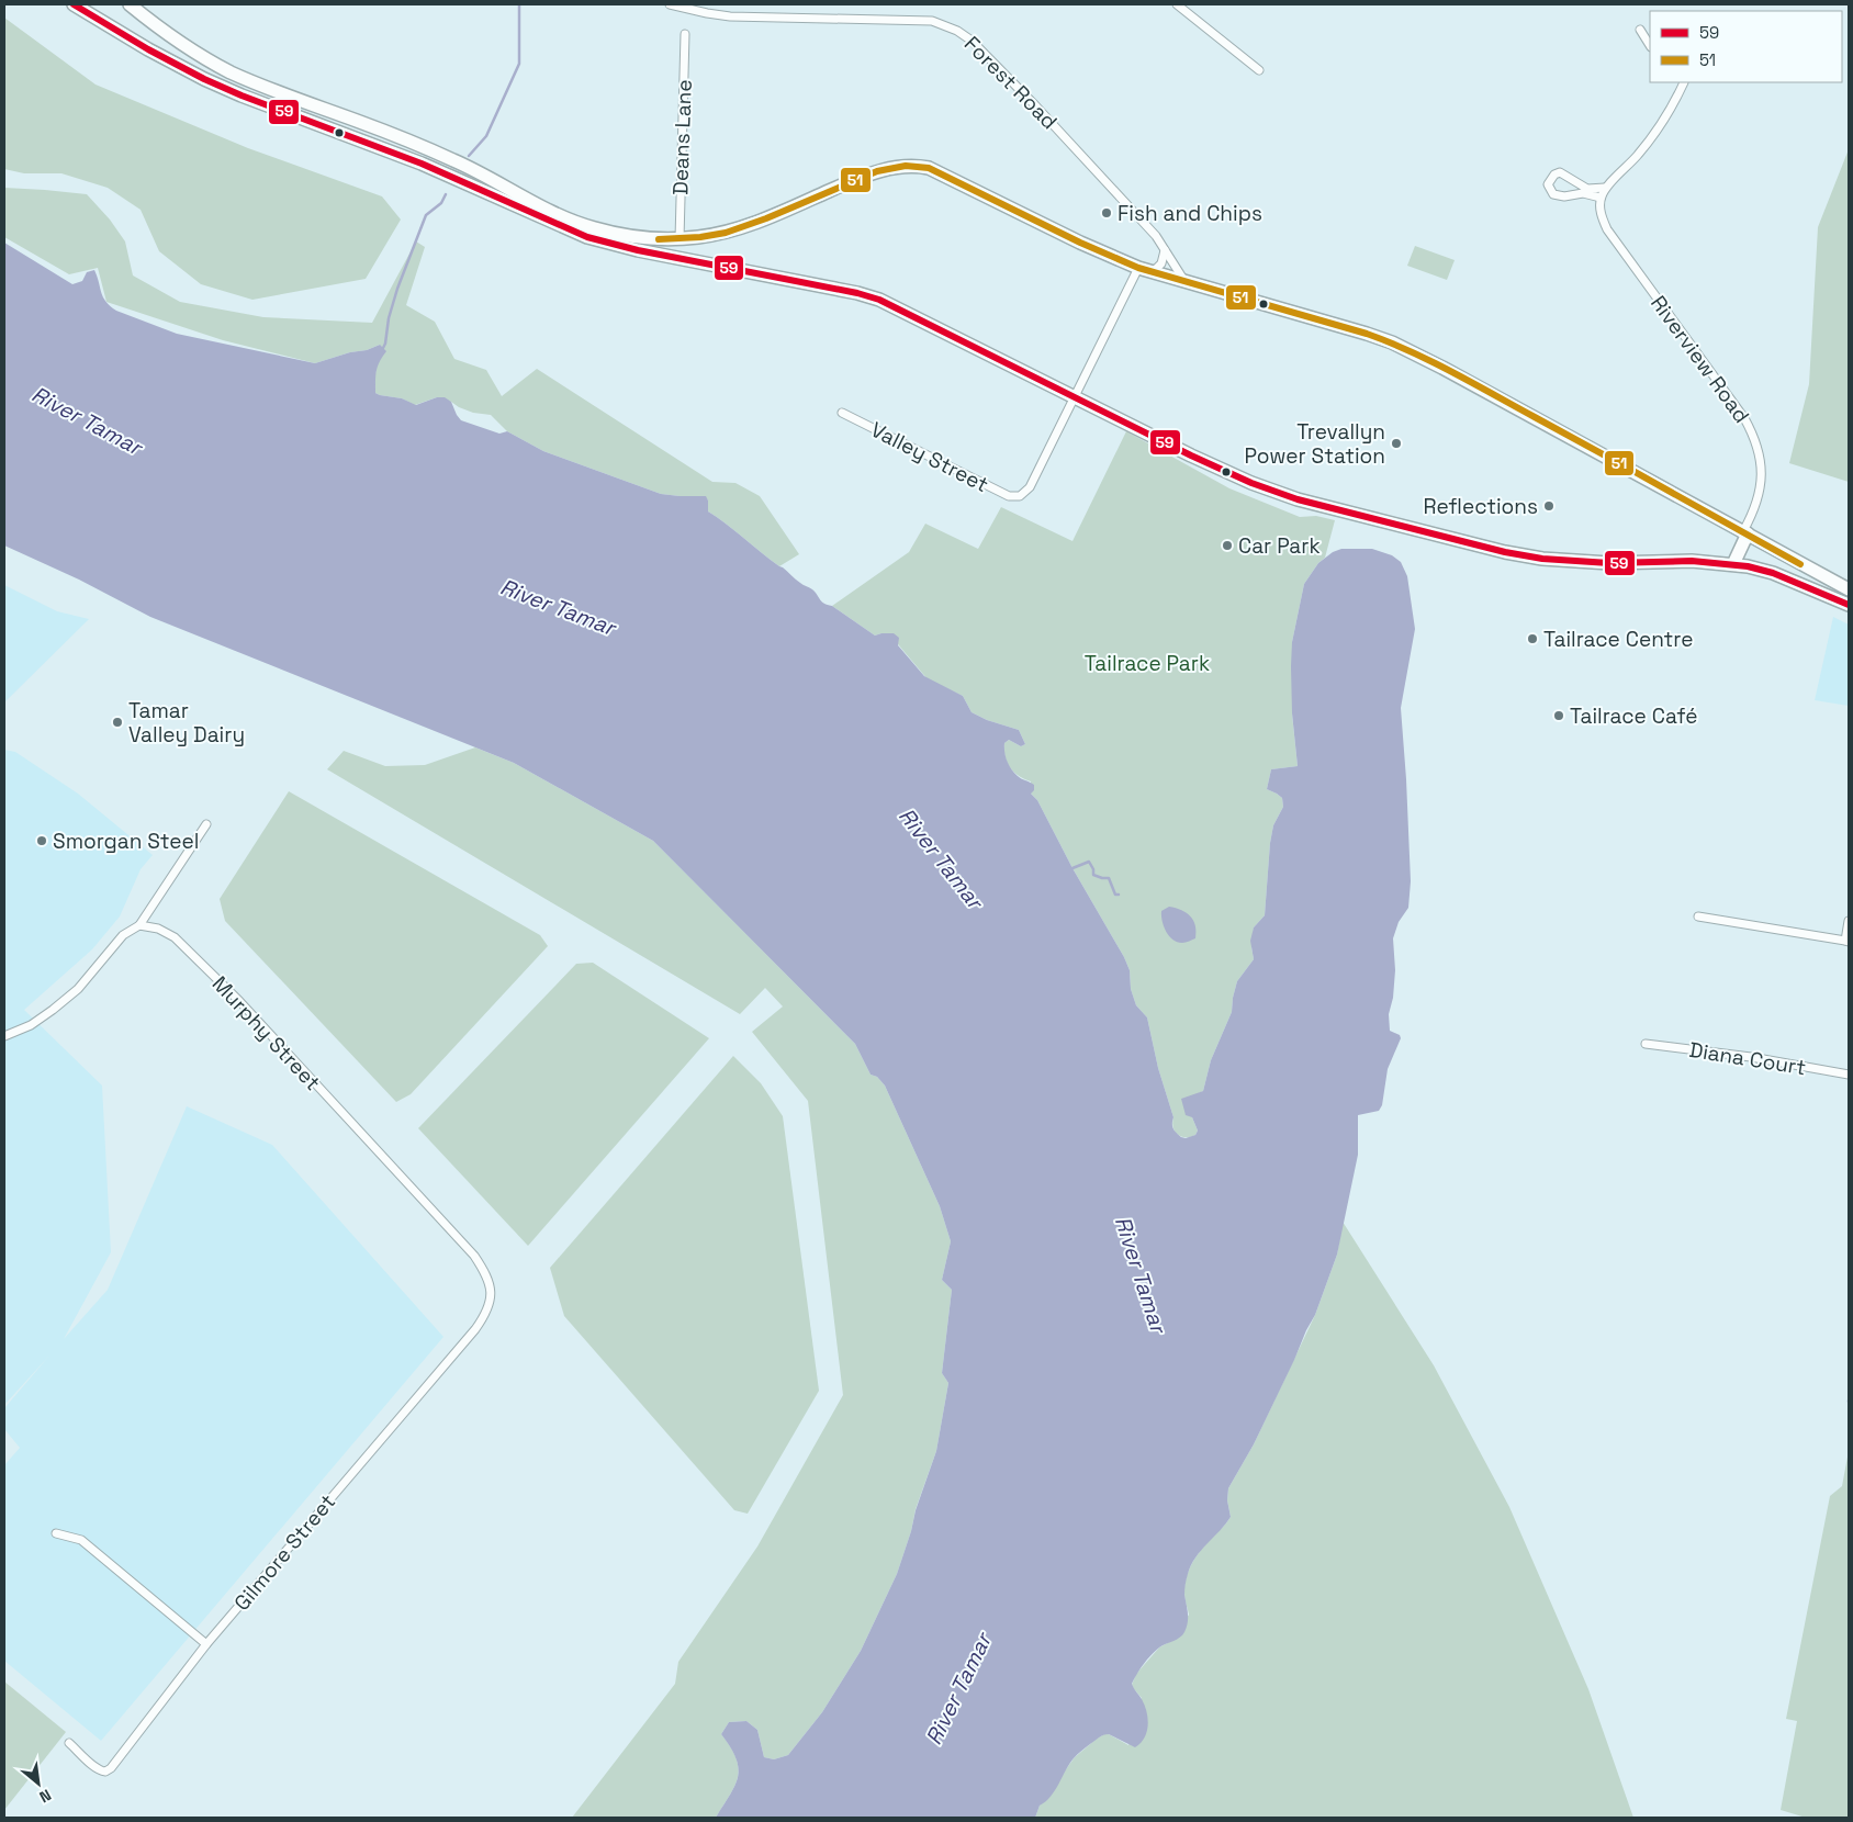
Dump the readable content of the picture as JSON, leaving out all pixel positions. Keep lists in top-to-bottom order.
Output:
{
  "streets": {
    "street": [
      "Forest Road",
      "Deans Lane",
      "Riverview Road",
      "Valley Street",
      "Murphy Street",
      "Diana Court",
      "Gilmore Street"
    ]
  },
  "crossings": [
    ["Murphy Street", "Gilmore Street"]
  ],
  "water": ["River Tamar"],
  "parks": ["Tailrace Park"],
  "places": [
    "Fish and Chips",
    "Trevallyn Power Station",
    "Reflections",
    "Car Park",
    "Tailrace Centre",
    "Tailrace Café",
    "Tamar Valley Dairy",
    "Smorgan Steel"
  ],
  "lines": ["transit line 59", "transit line 51"],
  "legend": ["59", "51"],
  "north": "bottom right"
}
